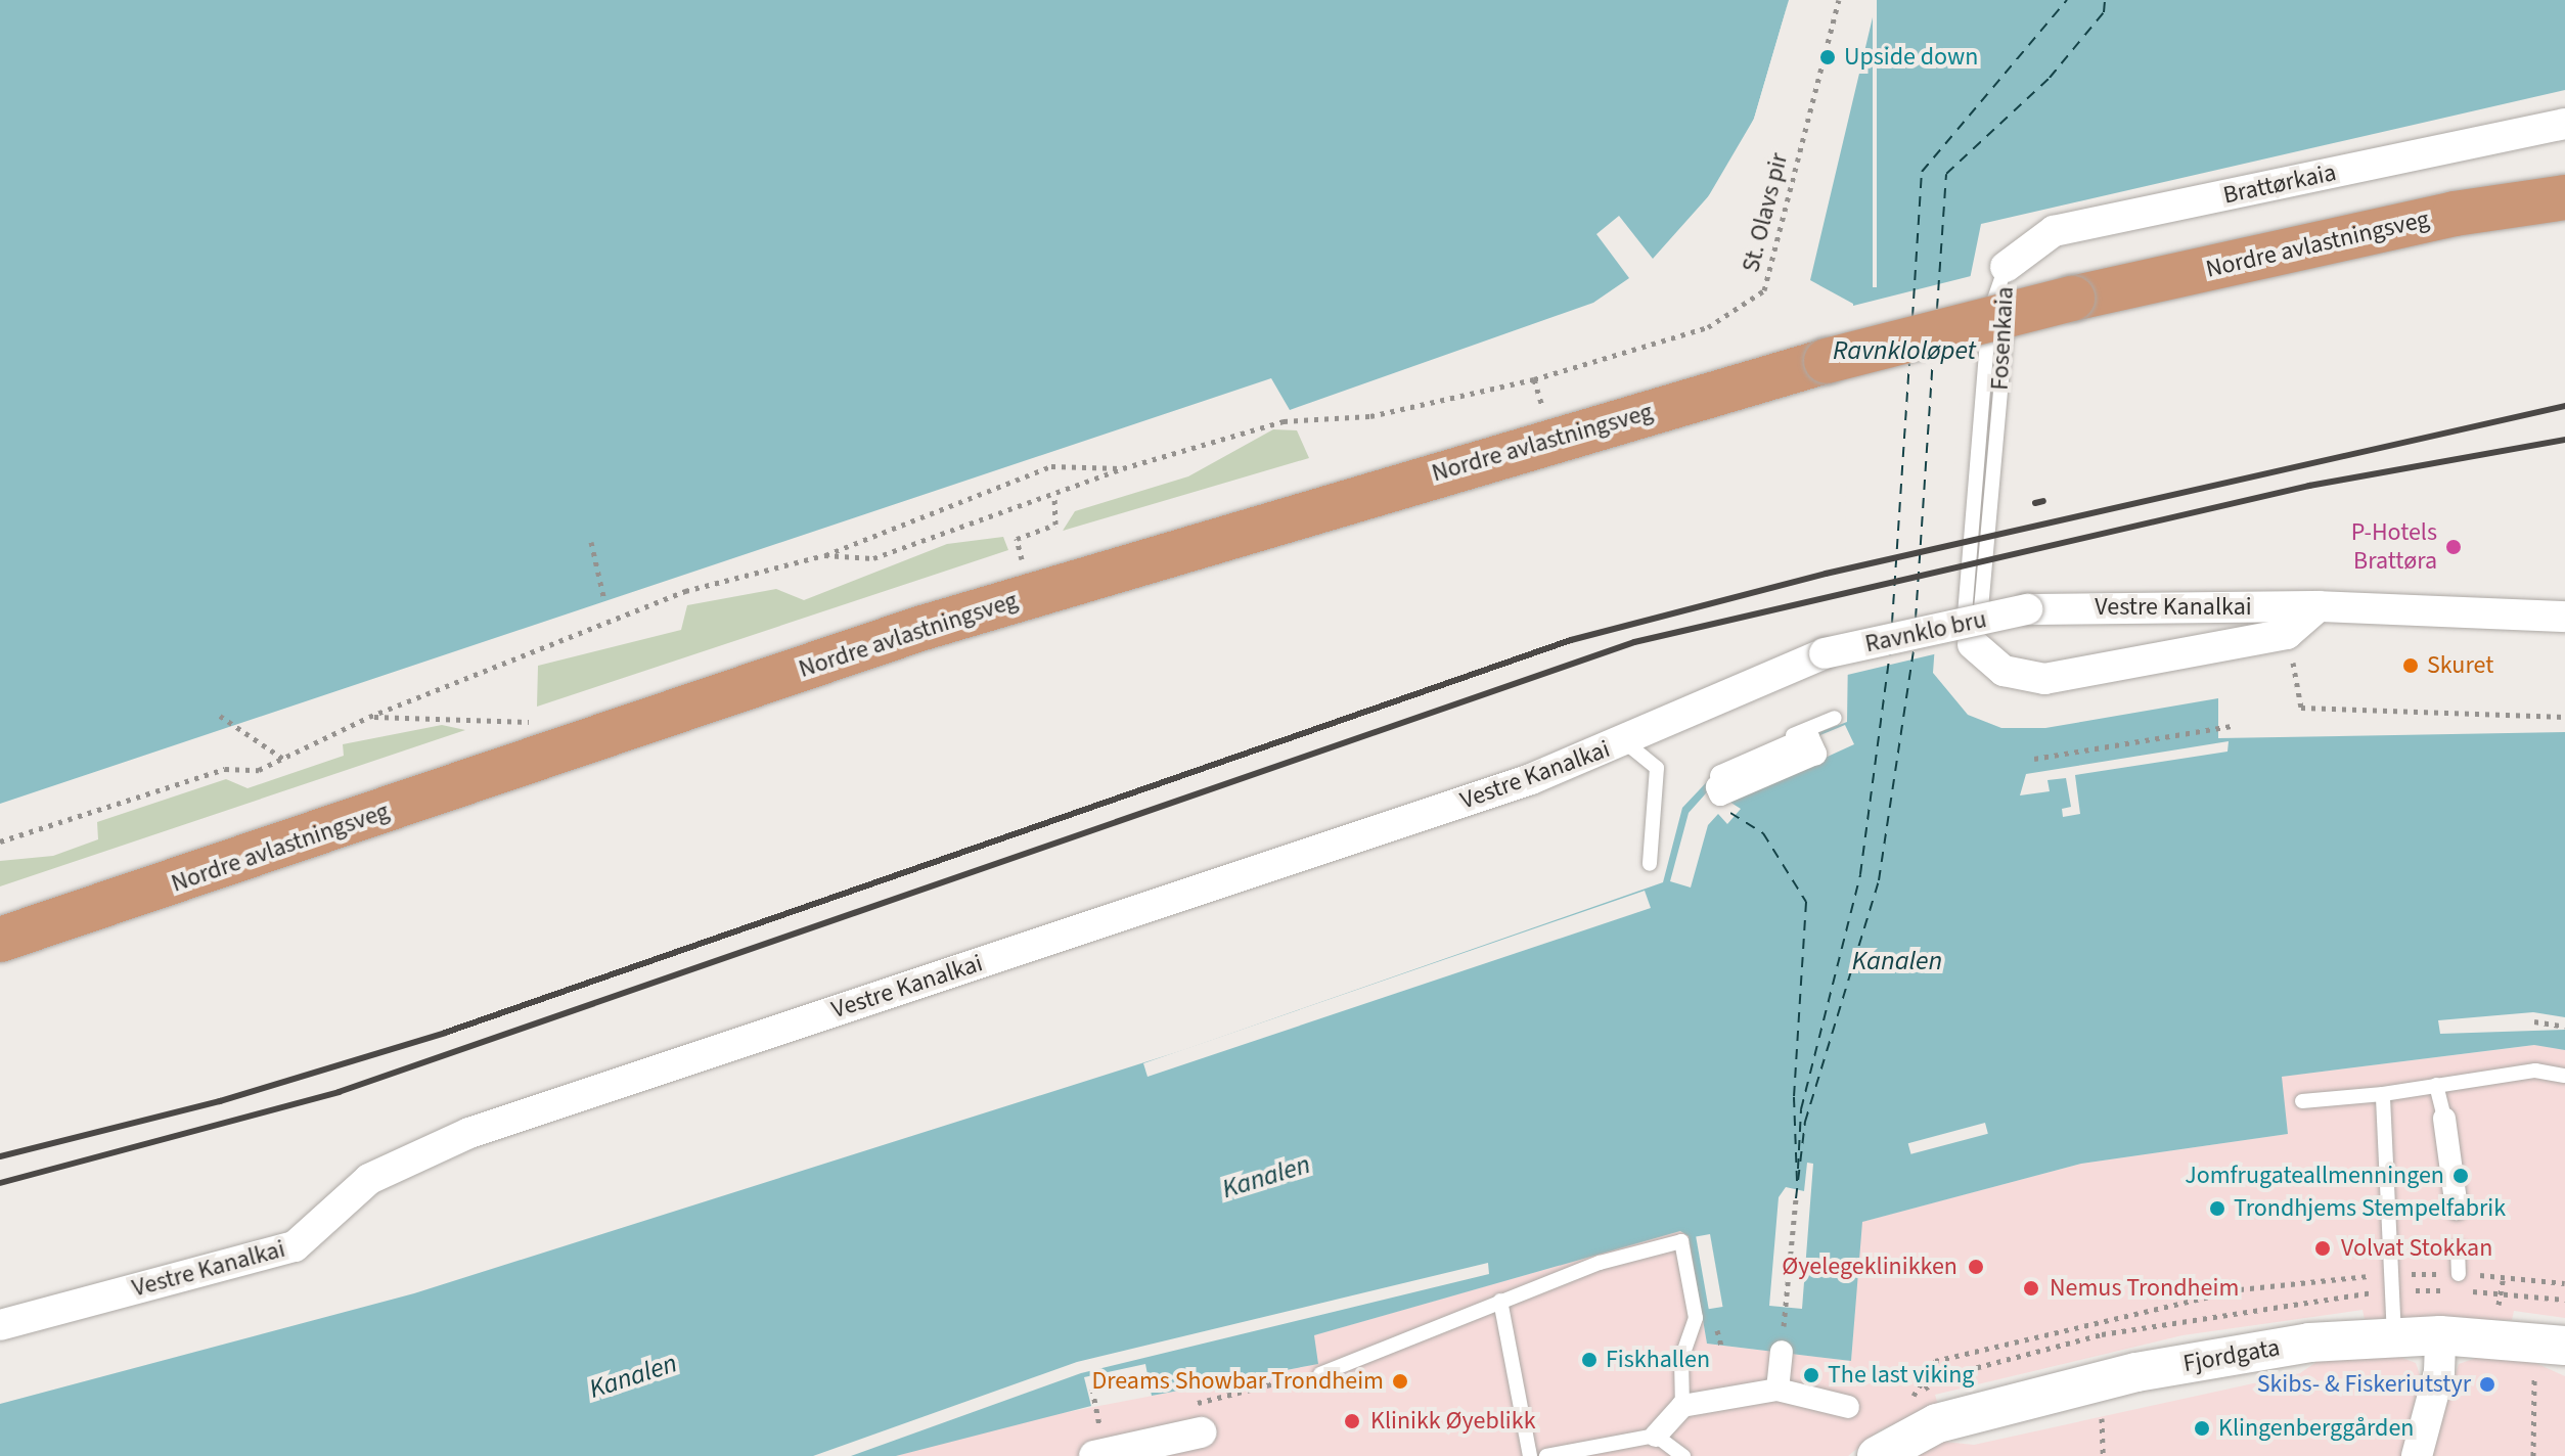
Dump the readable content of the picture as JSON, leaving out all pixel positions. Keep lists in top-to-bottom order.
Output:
{
  "streets": {
    "highway": ["Nordre avlastningsveg"],
    "street": [
      "Brattørkaia",
      "Fosenkaia",
      "Vestre Kanalkai",
      "Ravnklo bru",
      "Fjordgata"
    ],
    "path": ["St. Olavs pir"]
  },
  "crossings": [
    ["Brattørkaia", "Fosenkaia"],
    ["Vestre Kanalkai", "Ravnklo bru"]
  ],
  "water": ["Ravnkloløpet", "Kanalen"],
  "places": [
    "Upside down",
    "P-Hotels Brattøra",
    "Skuret",
    "Jomfrugateallmenningen",
    "Trondhjems Stempelfabrik",
    "Volvat Stokkan",
    "Øyelegeklinikken",
    "Nemus Trondheim",
    "Fiskhallen",
    "The last viking",
    "Dreams Showbar Trondheim",
    "Skibs- & Fiskeriutstyr",
    "Klinikk Øyeblikk",
    "Klingenberggården"
  ]
}
